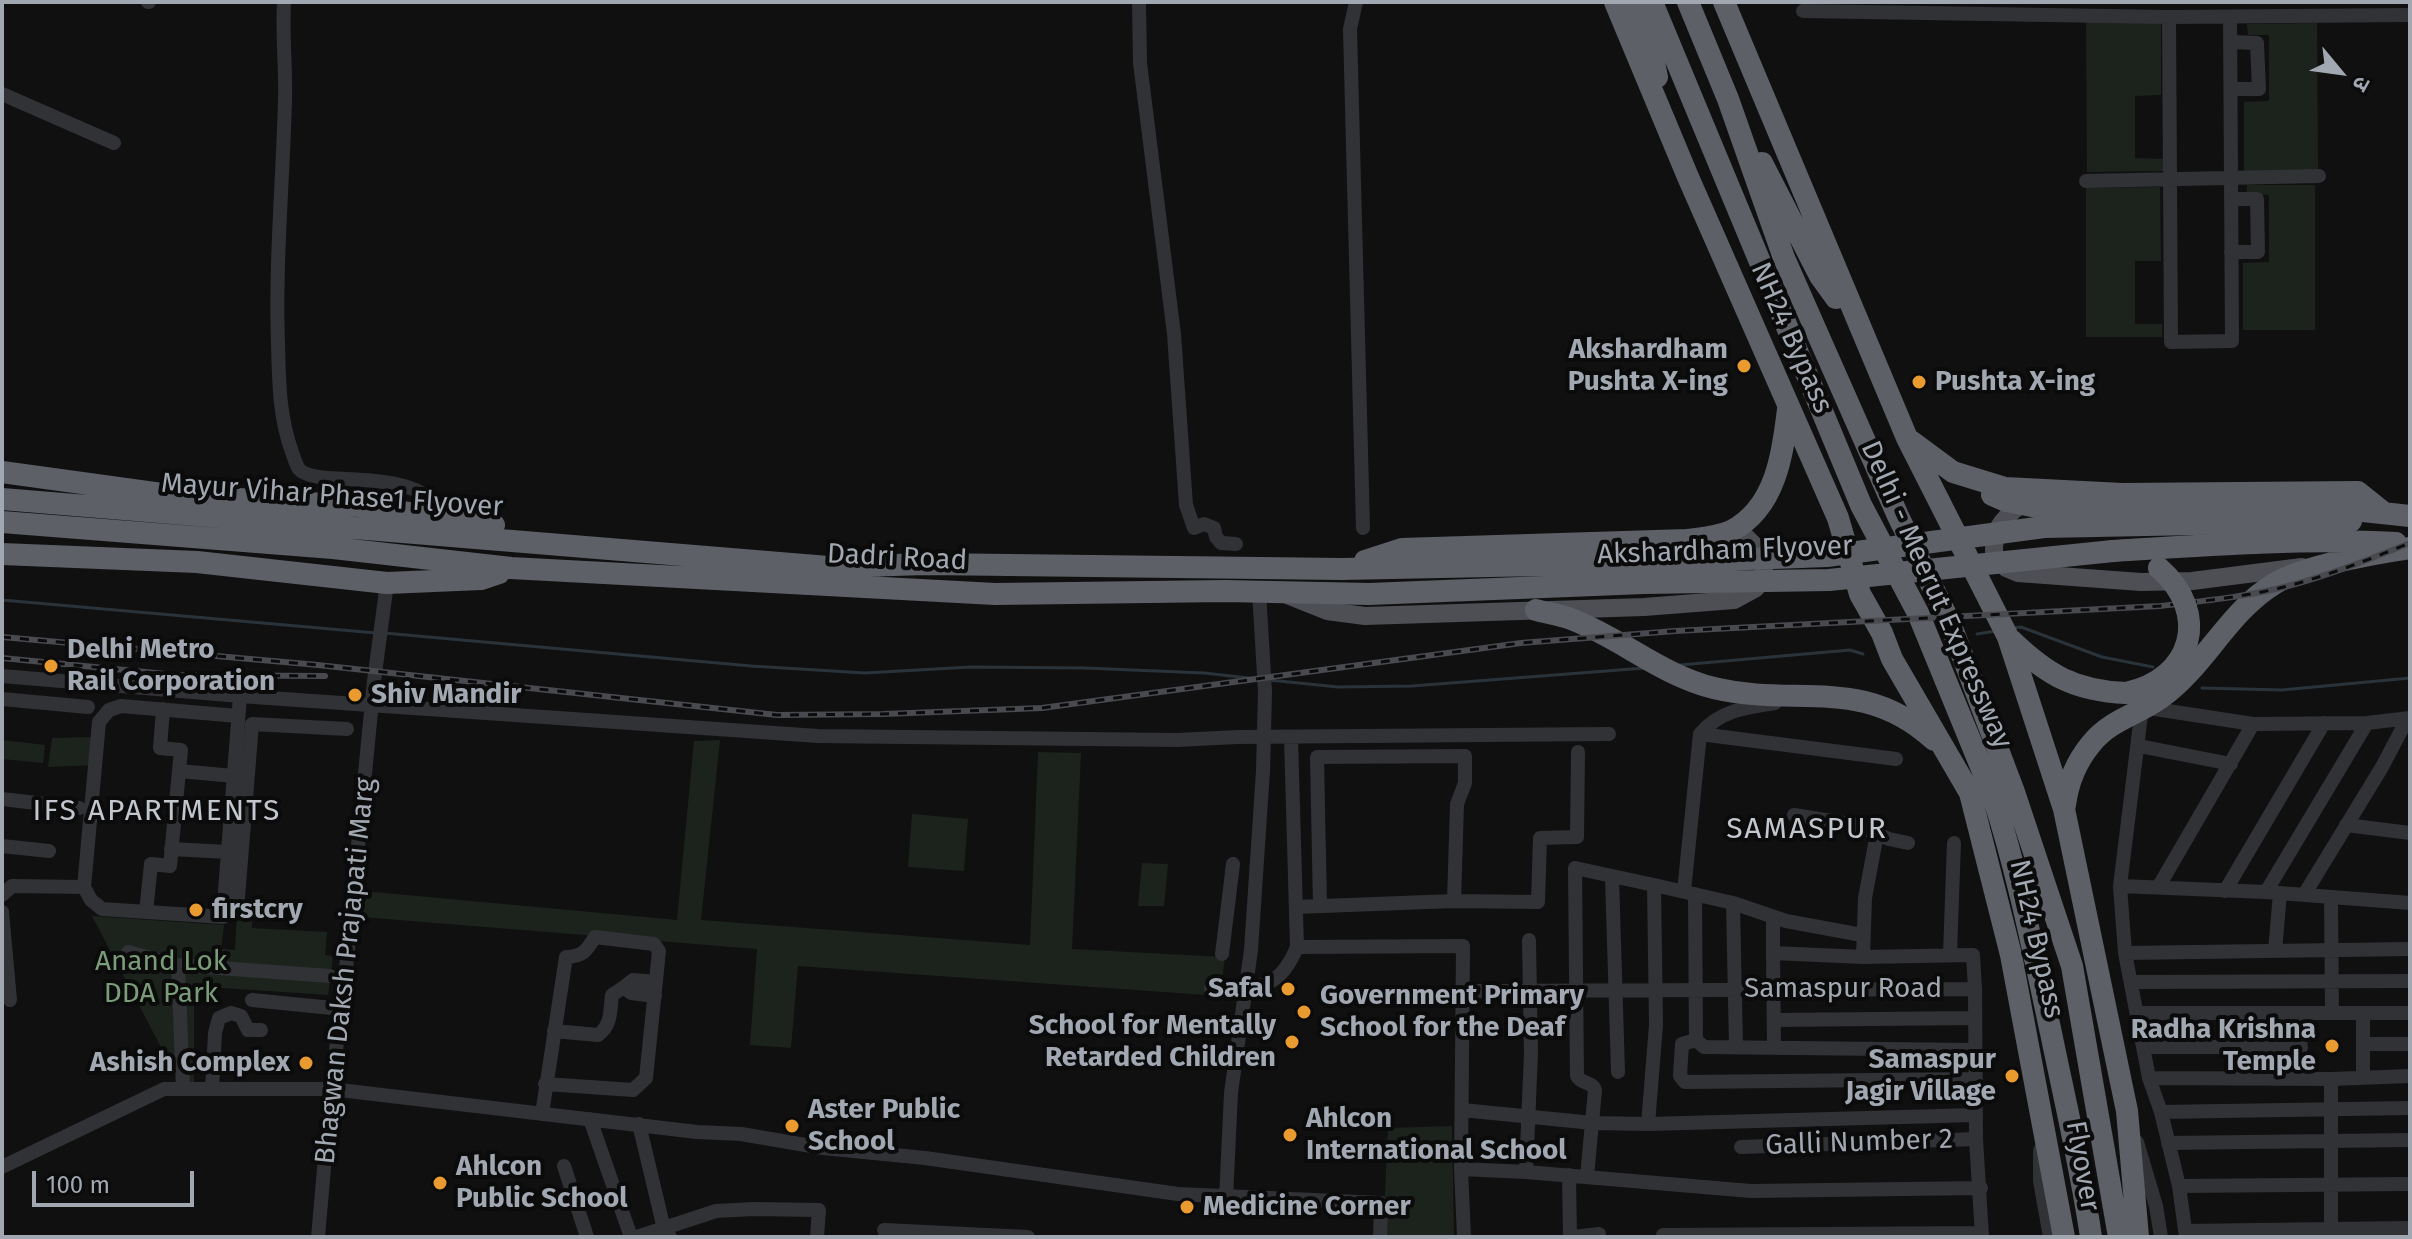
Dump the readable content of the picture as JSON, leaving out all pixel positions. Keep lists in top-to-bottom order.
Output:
{
  "streets": {
    "highway": [
      "NH24 Bypass",
      "Mayur Vihar Phase1 Flyover",
      "Akshardham Flyover",
      "Dadri Road",
      "Delhi - Meerut Expressway",
      "Flyover"
    ],
    "street": ["Bhagwan Daksh Prajapati Marg", "Samaspur Road", "Galli Number 2"]
  },
  "crossings": [
    ["NH24 Bypass", "Flyover"],
    ["Mayur Vihar Phase1 Flyover", "Dadri Road"],
    ["Akshardham Flyover", "Dadri Road"],
    ["Delhi - Meerut Expressway", "Flyover"],
    ["Samaspur Road", "Galli Number 2"]
  ],
  "districts": ["IFS APARTMENTS", "SAMASPUR"],
  "parks": ["Anand Lok DDA Park"],
  "places": [
    "Akshardham Pushta X-ing",
    "Pushta X-ing",
    "Delhi Metro Rail Corporation",
    "Shiv Mandir",
    "firstcry",
    "Safal",
    "Government Primary School for the Deaf",
    "School for Mentally Retarded Children",
    "Radha Krishna Temple",
    "Ashish Complex",
    "Samaspur Jagir Village",
    "Aster Public School",
    "Ahlcon International School",
    "Ahlcon Public School",
    "Medicine Corner"
  ],
  "scale_bar": "100 m",
  "north": "bottom right"
}
